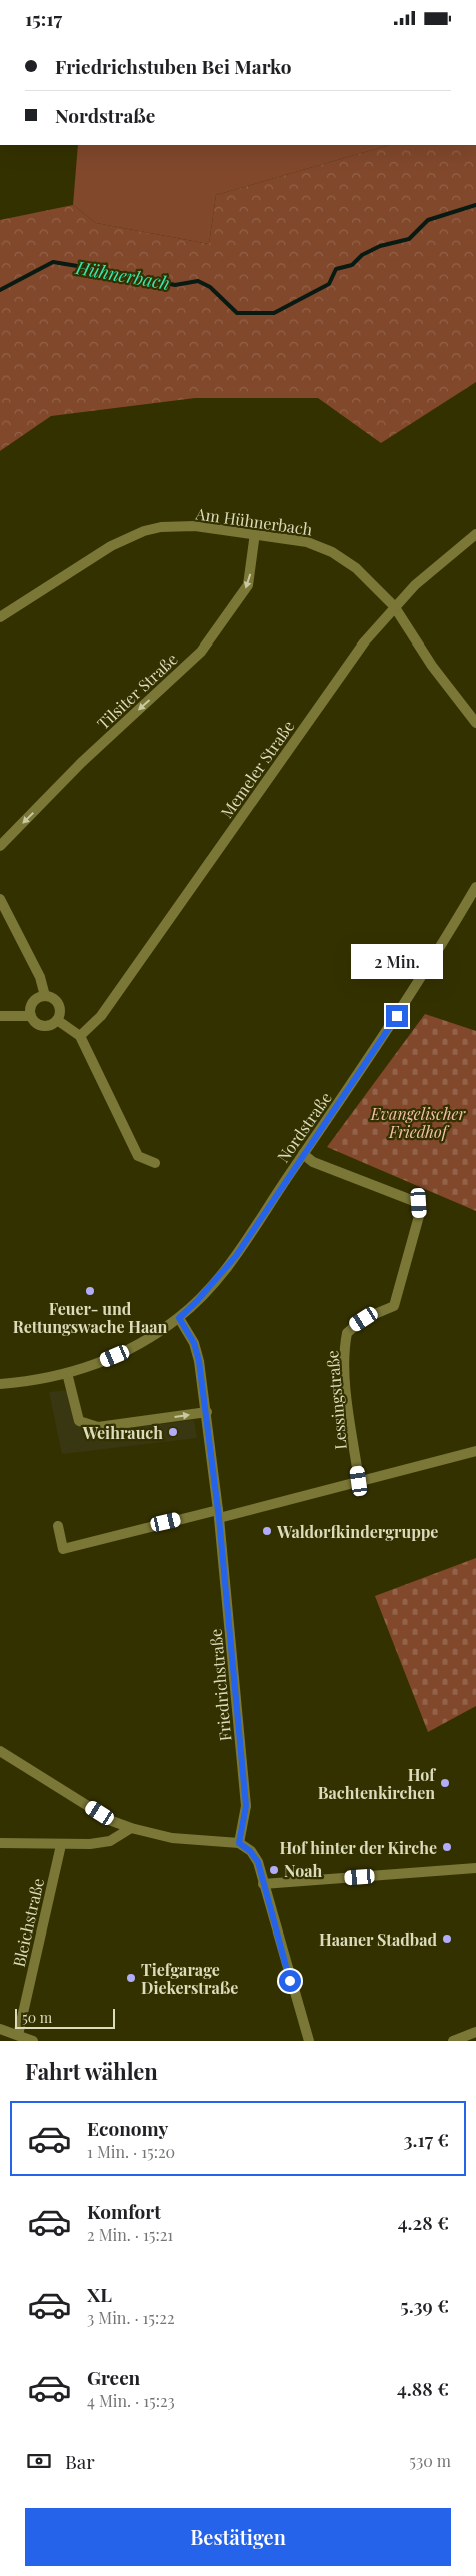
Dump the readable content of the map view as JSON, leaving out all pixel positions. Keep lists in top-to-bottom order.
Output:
{
  "streets": {
    "street": [
      "Am Hühnerbach",
      "Tilsiter Straße",
      "Memeler Straße",
      "Nordstraße",
      "Lessingstraße",
      "Friedrichstraße",
      "Bleichstraße"
    ]
  },
  "crossings": [
    ["Am Hühnerbach", "Tilsiter Straße"],
    ["Am Hühnerbach", "Memeler Straße"],
    ["Nordstraße", "Lessingstraße"],
    ["Nordstraße", "Friedrichstraße"]
  ],
  "one_way": ["Tilsiter Straße"],
  "water": ["Hühnerbach"],
  "parks": ["Evangelischer Friedhof"],
  "places": [
    "Feuer- und Rettungswache Haan",
    "Weihrauch",
    "Waldorfkindergruppe",
    "Hof Bachtenkirchen",
    "Hof hinter der Kirche",
    "Noah",
    "Haaner Stadbad",
    "Tiefgarage Diekerstraße"
  ],
  "scale_bar": "50 m",
  "page": {
    "status": "15:17",
    "banner": ["Friedrichstuben Bei Marko", "Nordstraße"],
    "bubble": "2 Min.",
    "scale": "50 m",
    "heading": "Fahrt wählen",
    "list": [
      {
        "name": "Economy",
        "note": "1 Min. · 15:20",
        "value": "3.17 €"
      },
      {
        "name": "Komfort",
        "note": "2 Min. · 15:21",
        "value": "4.28 €"
      },
      {
        "name": "XL",
        "note": "3 Min. · 15:22",
        "value": "5.39 €"
      },
      {
        "name": "Green",
        "note": "4 Min. · 15:23",
        "value": "4.88 €"
      }
    ],
    "pay": ["Bar", "530 m"],
    "buttons": "Bestätigen"
  }
}
